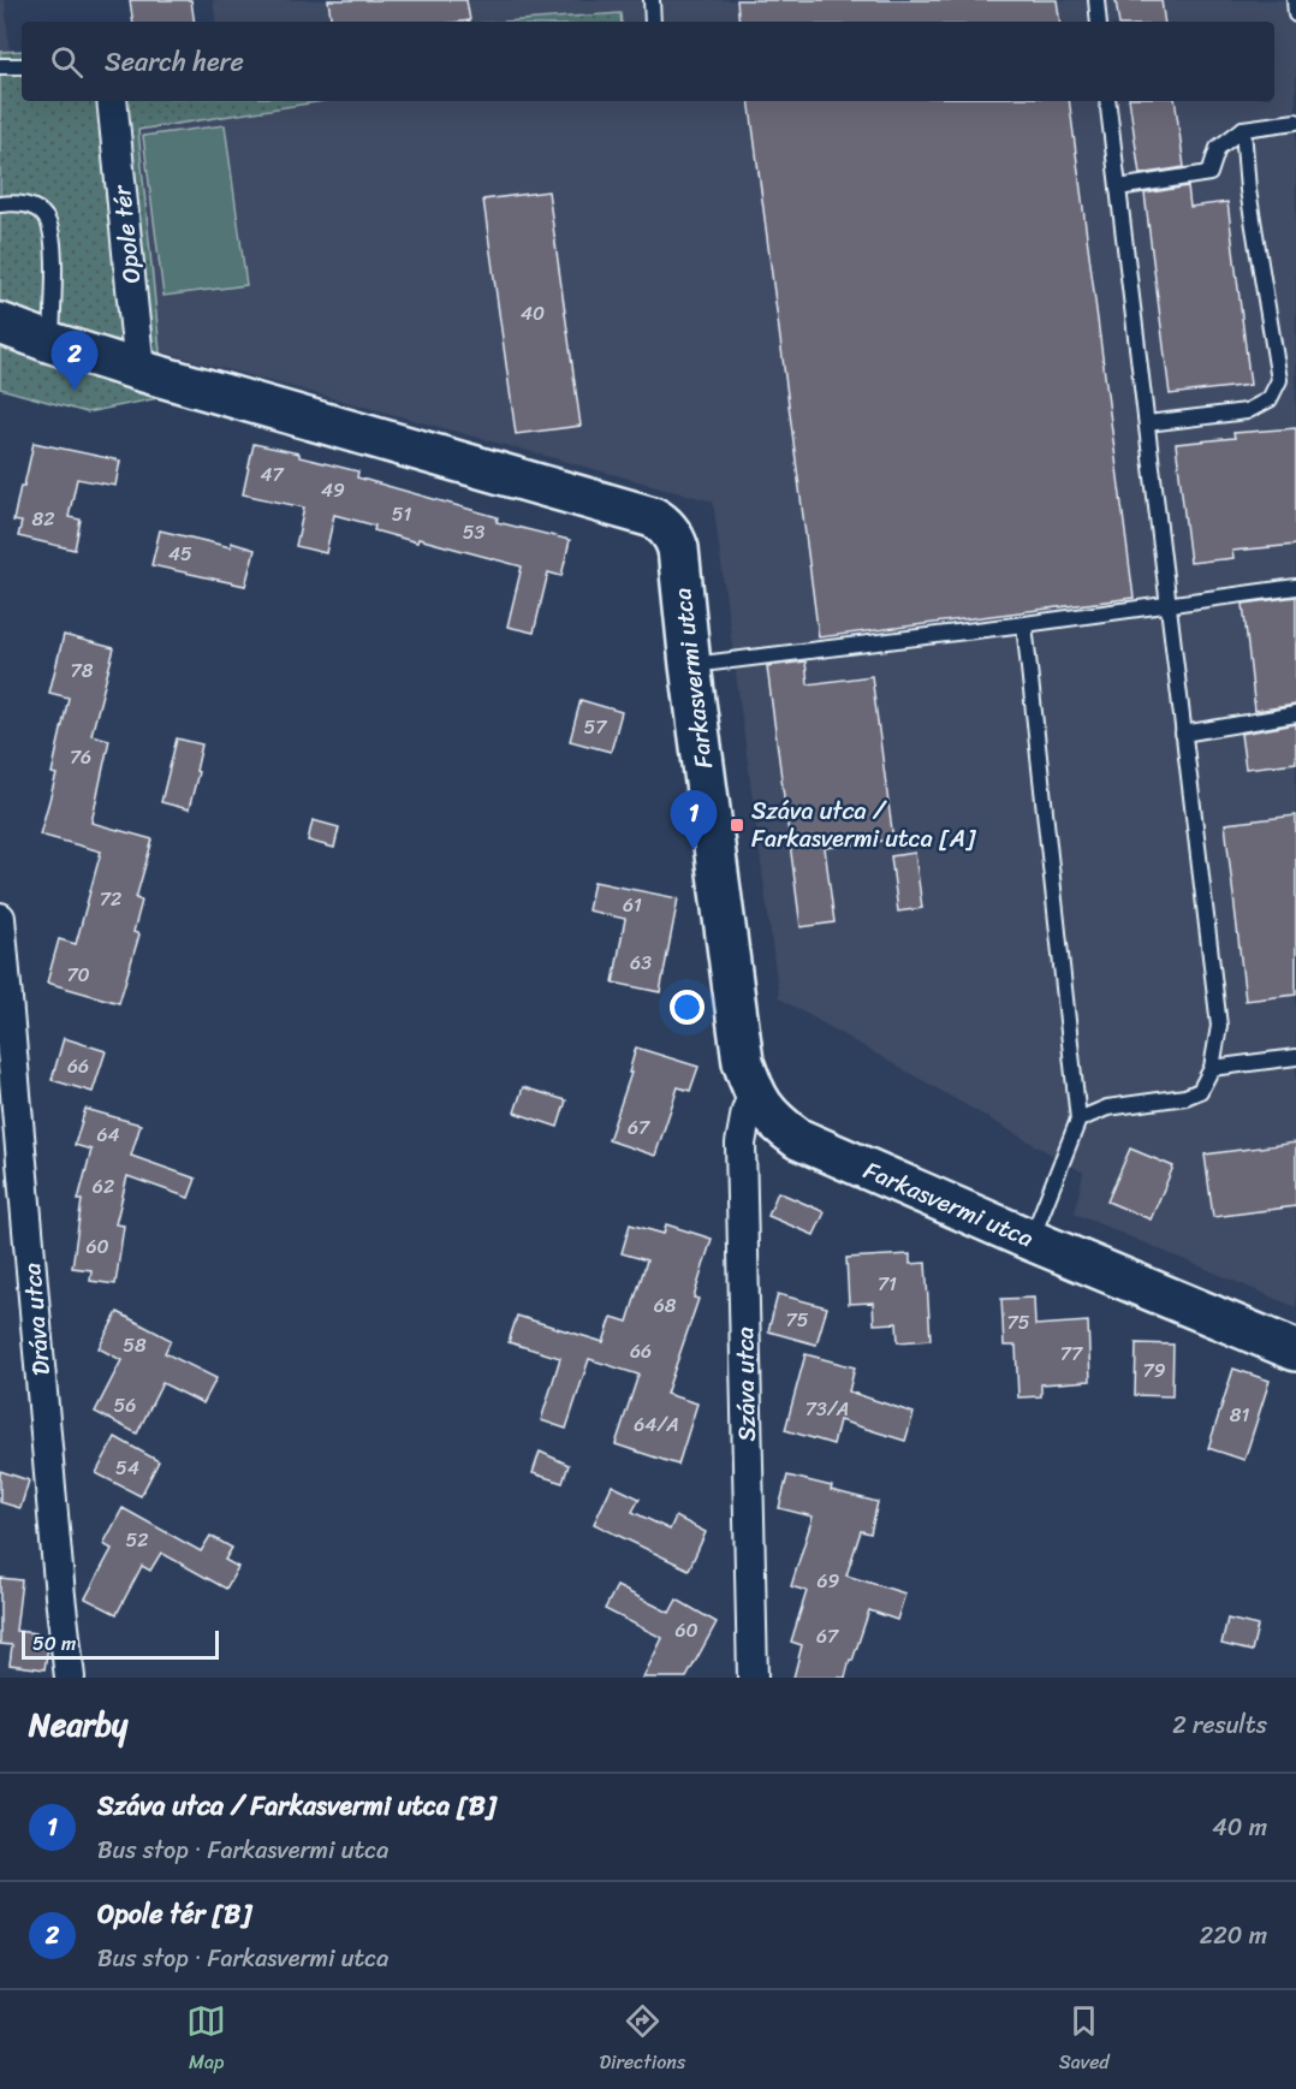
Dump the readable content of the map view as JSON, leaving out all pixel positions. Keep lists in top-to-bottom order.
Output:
{
  "streets": {
    "street": [
      "Opole tér",
      "Farkasvermi utca",
      "Dráva utca",
      "Száva utca"
    ]
  },
  "crossings": [
    ["Opole tér", "Farkasvermi utca"],
    ["Farkasvermi utca", "Száva utca"]
  ],
  "places": {
    "transit": ["Száva utca / Farkasvermi utca [A]"]
  },
  "house_numbers": [
    "40",
    "47",
    "49",
    "51",
    "82",
    "53",
    "45",
    "78",
    "57",
    "76",
    "72",
    "61",
    "63",
    "70",
    "66",
    "67",
    "64",
    "62",
    "60",
    "71",
    "68",
    "75",
    "75",
    "58",
    "66",
    "77",
    "79",
    "56",
    "73/A",
    "81",
    "64/A",
    "54",
    "52",
    "69",
    "60",
    "67"
  ],
  "scale_bar": "50 m",
  "page": {
    "search": "Search here",
    "pins": ["2", "1"],
    "scale": "50 m",
    "heading": ["Nearby", "2 results"],
    "list": [
      {
        "mark": "1",
        "name": "Száva utca / Farkasvermi utca [B]",
        "note": "Bus stop · Farkasvermi utca",
        "value": "40 m"
      },
      {
        "mark": "2",
        "name": "Opole tér [B]",
        "note": "Bus stop · Farkasvermi utca",
        "value": "220 m"
      }
    ],
    "nav": ["Map", "Directions", "Saved"]
  }
}
